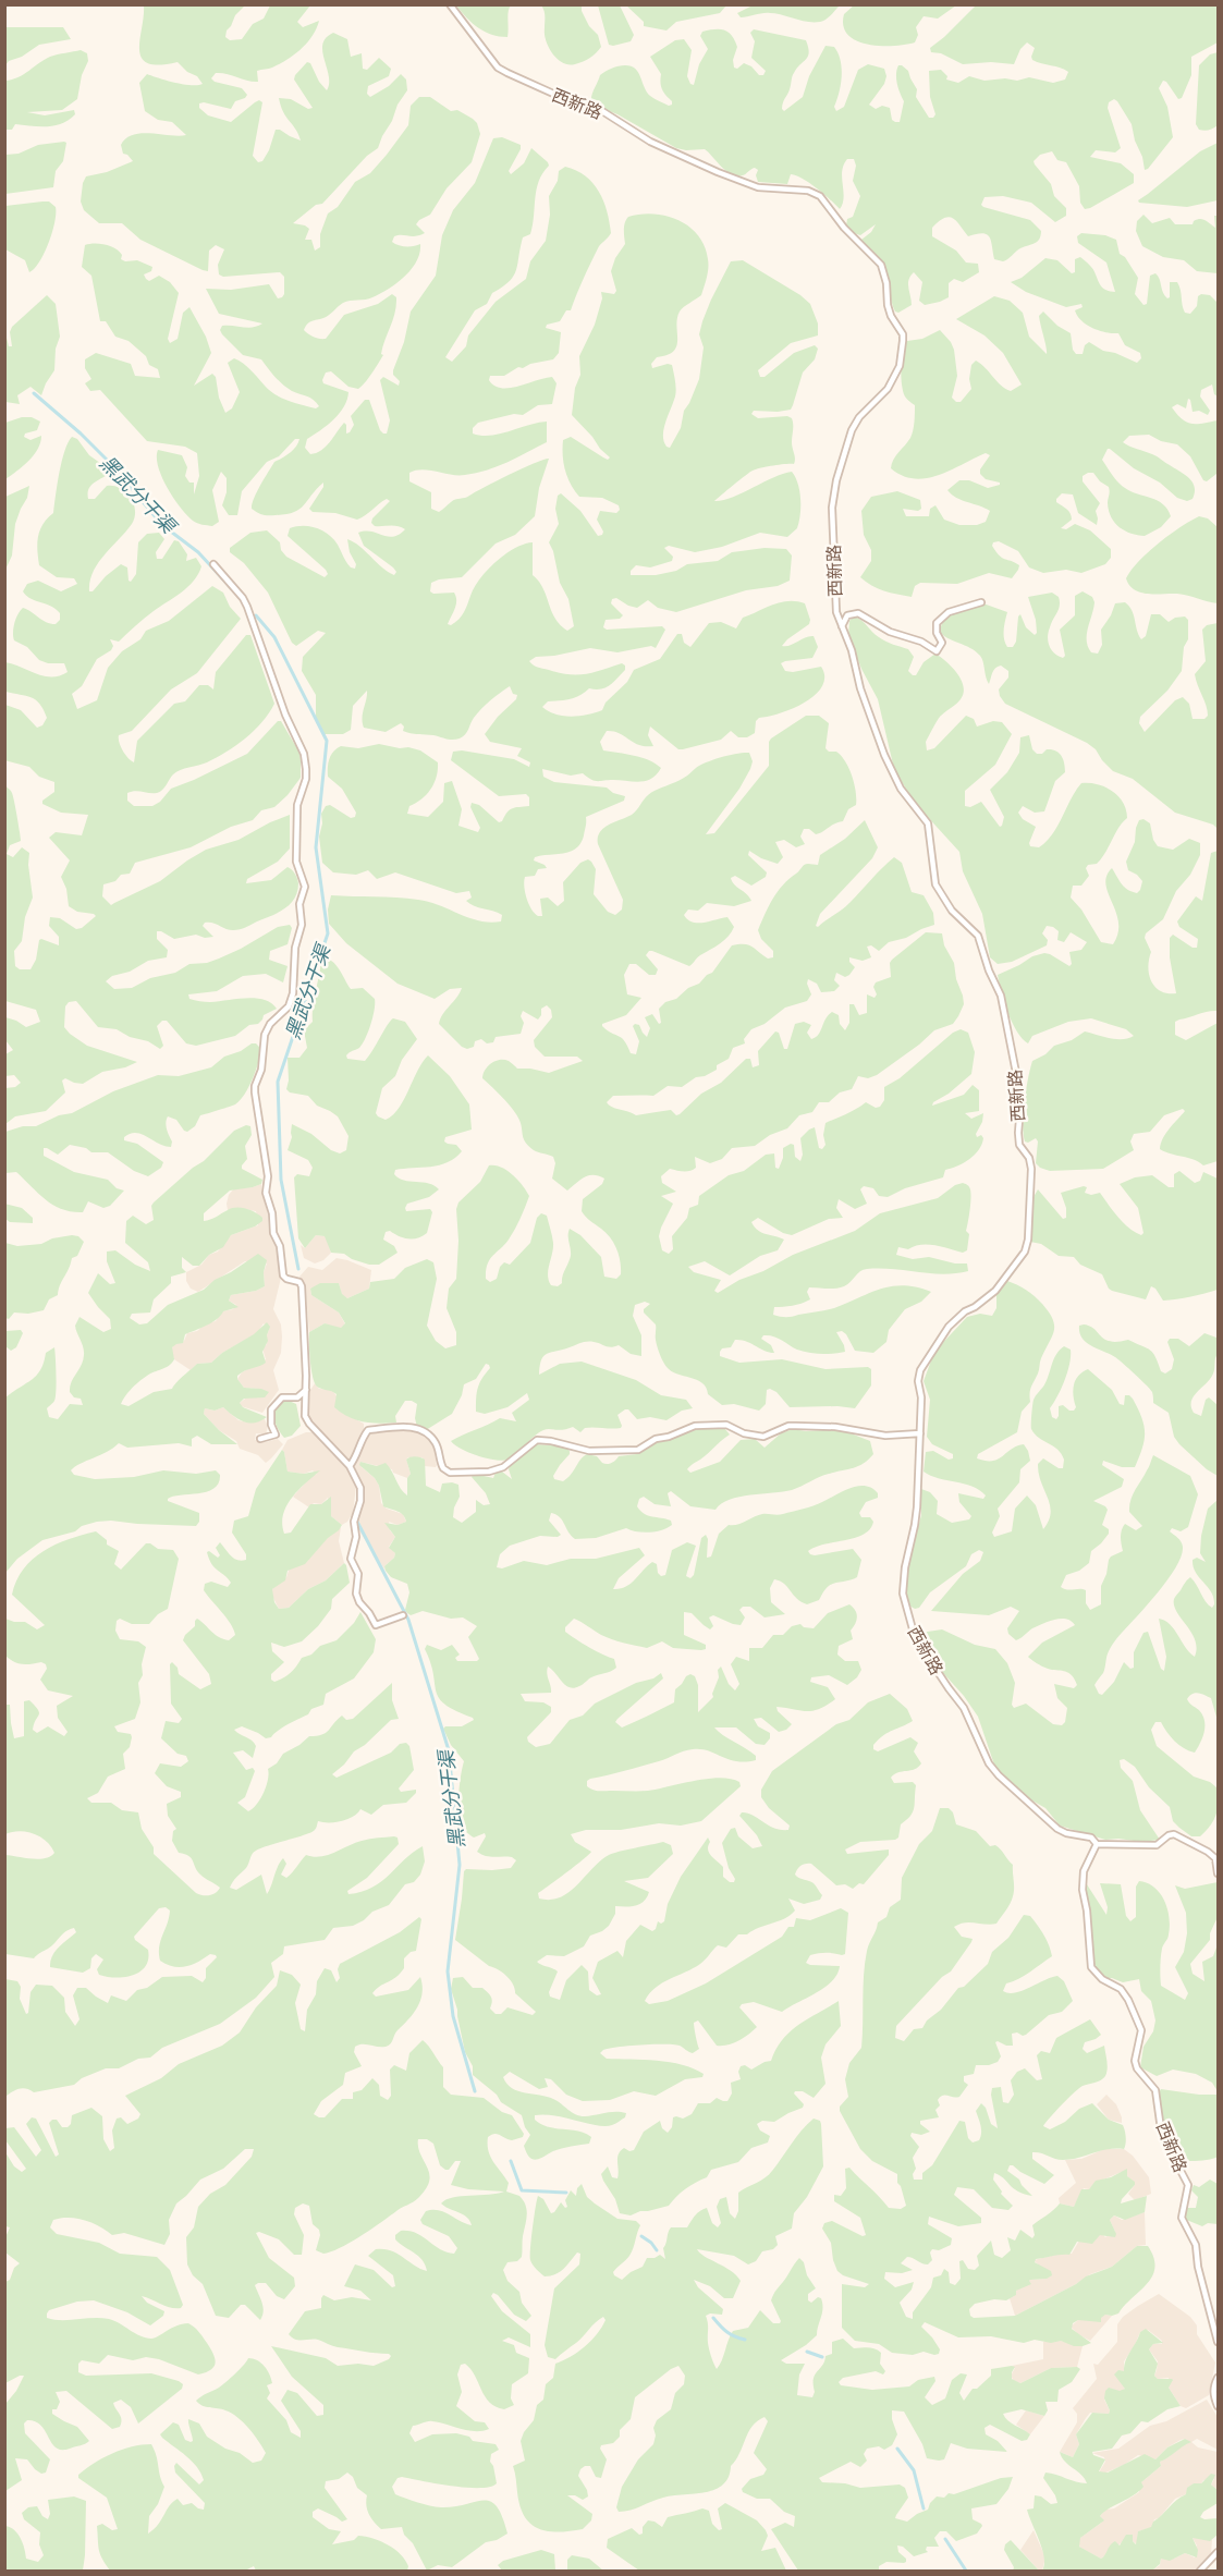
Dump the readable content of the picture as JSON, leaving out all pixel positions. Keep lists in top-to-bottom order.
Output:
{
  "streets": {
    "street": ["西新路"]
  },
  "water": ["黑武分干渠"]
}
